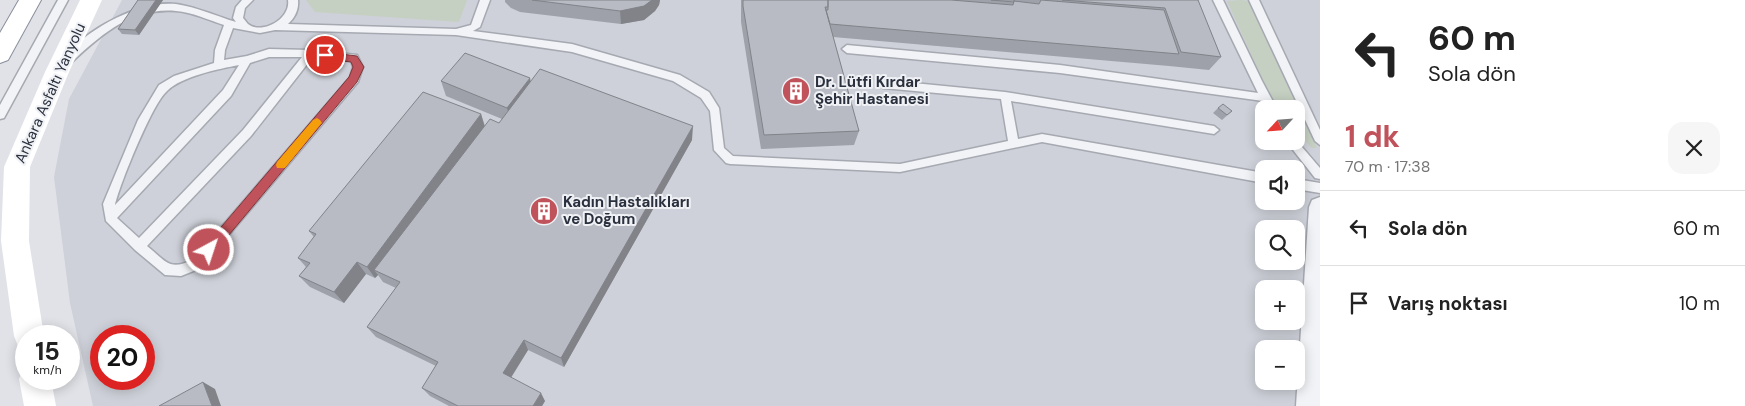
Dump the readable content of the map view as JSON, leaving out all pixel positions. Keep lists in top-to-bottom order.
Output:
{
  "streets": {
    "main road": ["Ankara Asfaltı Yanyolu"]
  },
  "places": {
    "building": ["Dr. Lütfi Kırdar Şehir Hastanesi", "Kadın Hastalıkları ve Doğum"]
  },
  "north": "bottom left",
  "page": {
    "turn": ["60 m", "Sola dön"],
    "map_buttons": ["+", "−"],
    "heading": ["1 dk", "70 m · 17:38"],
    "list": [
      {
        "name": "Sola dön",
        "value": "60 m"
      },
      {
        "name": "Varış noktası",
        "value": "10 m"
      }
    ],
    "speed": "15 km/h",
    "limit": "20"
  }
}
